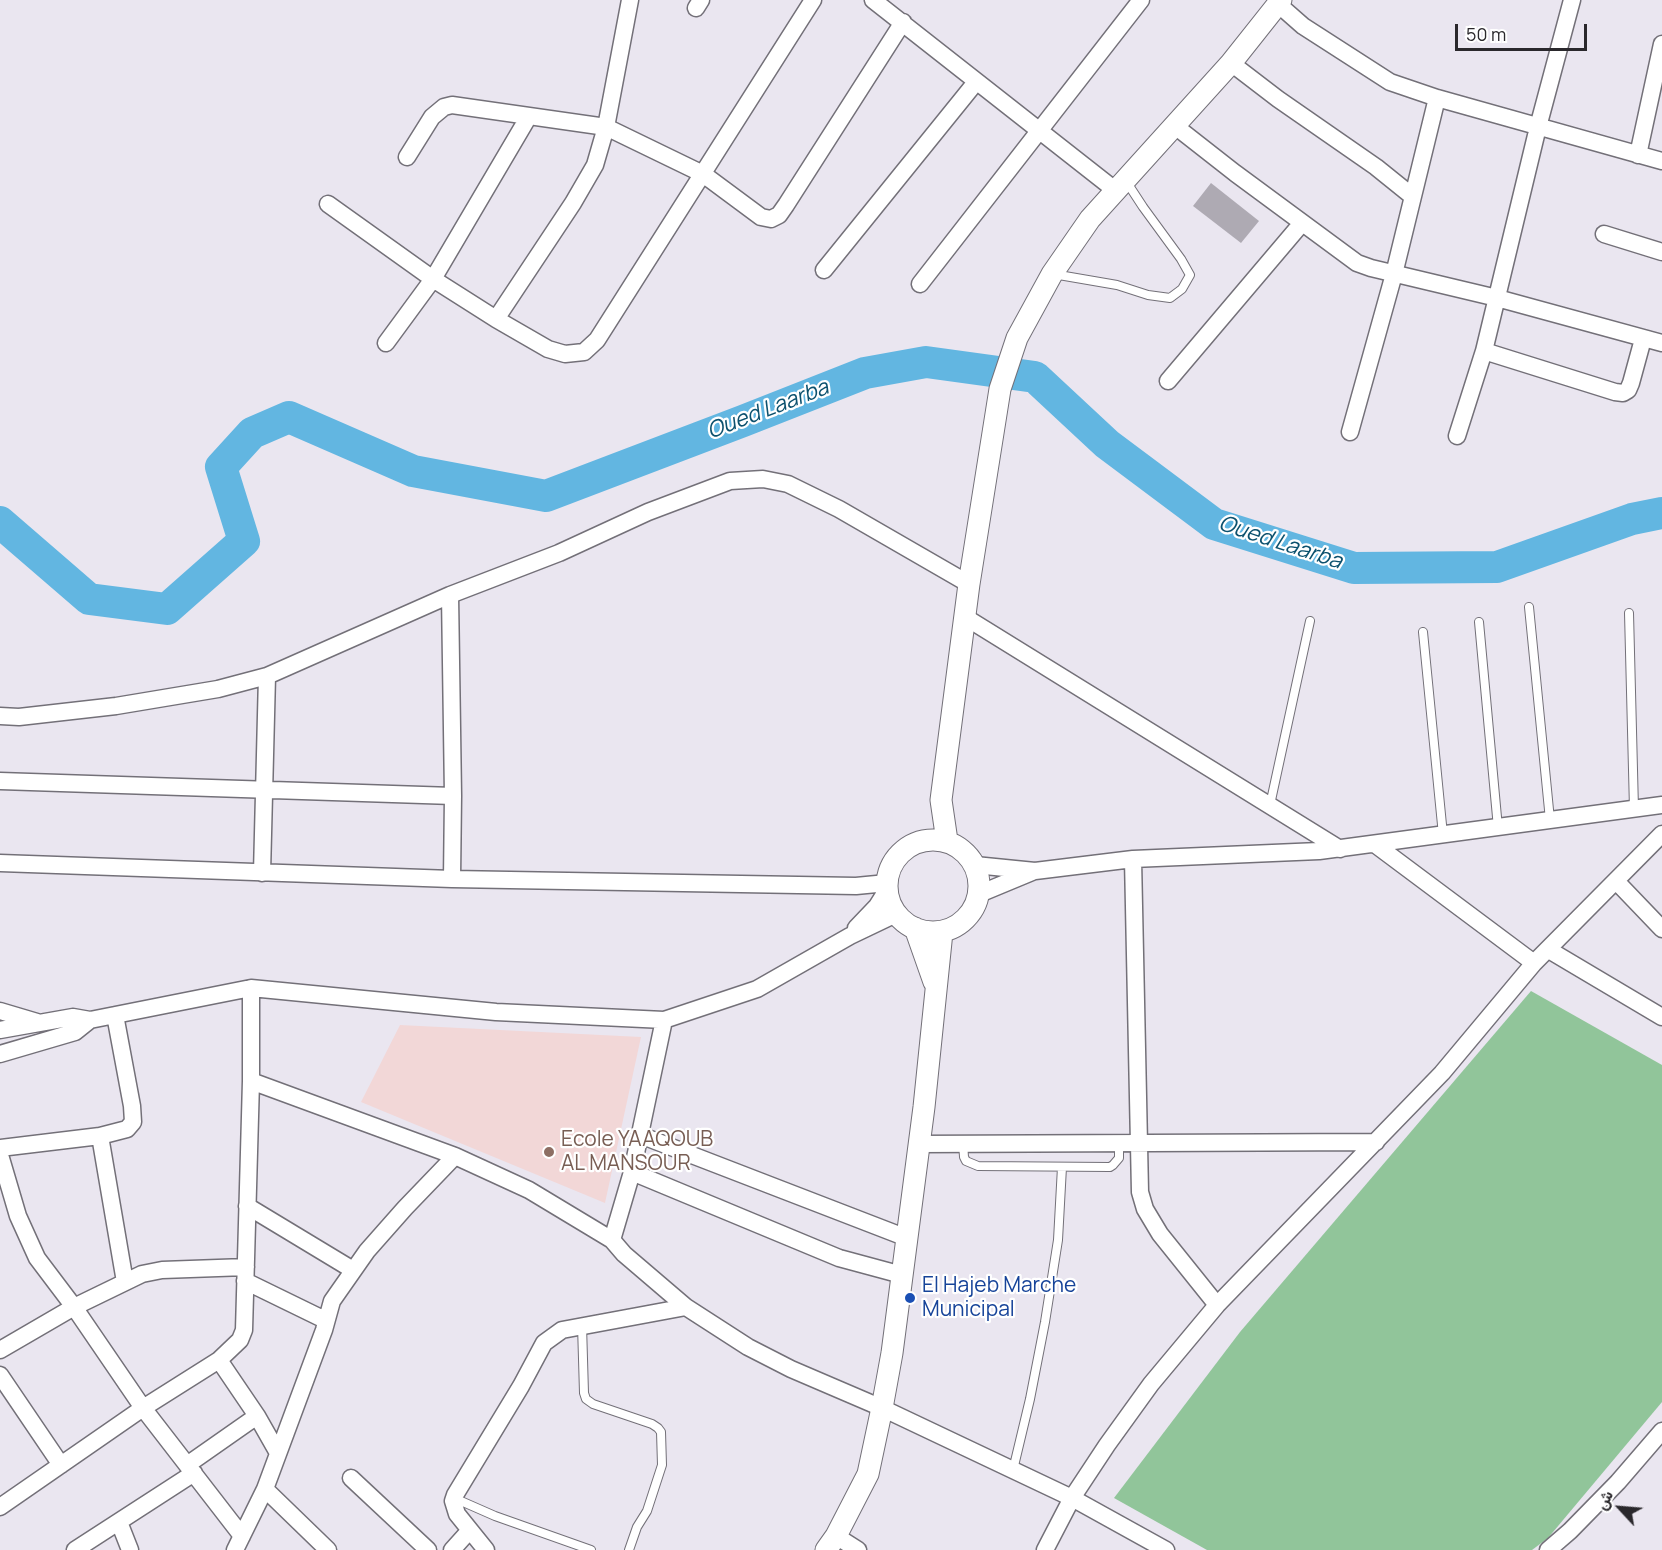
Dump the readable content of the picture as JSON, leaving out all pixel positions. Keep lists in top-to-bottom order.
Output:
{
  "water": ["Oued Laarba"],
  "places": ["Ecole YAAQOUB AL MANSOUR", "El Hajeb Marche Municipal"],
  "scale_bar": "50 m",
  "north": "top left"
}
